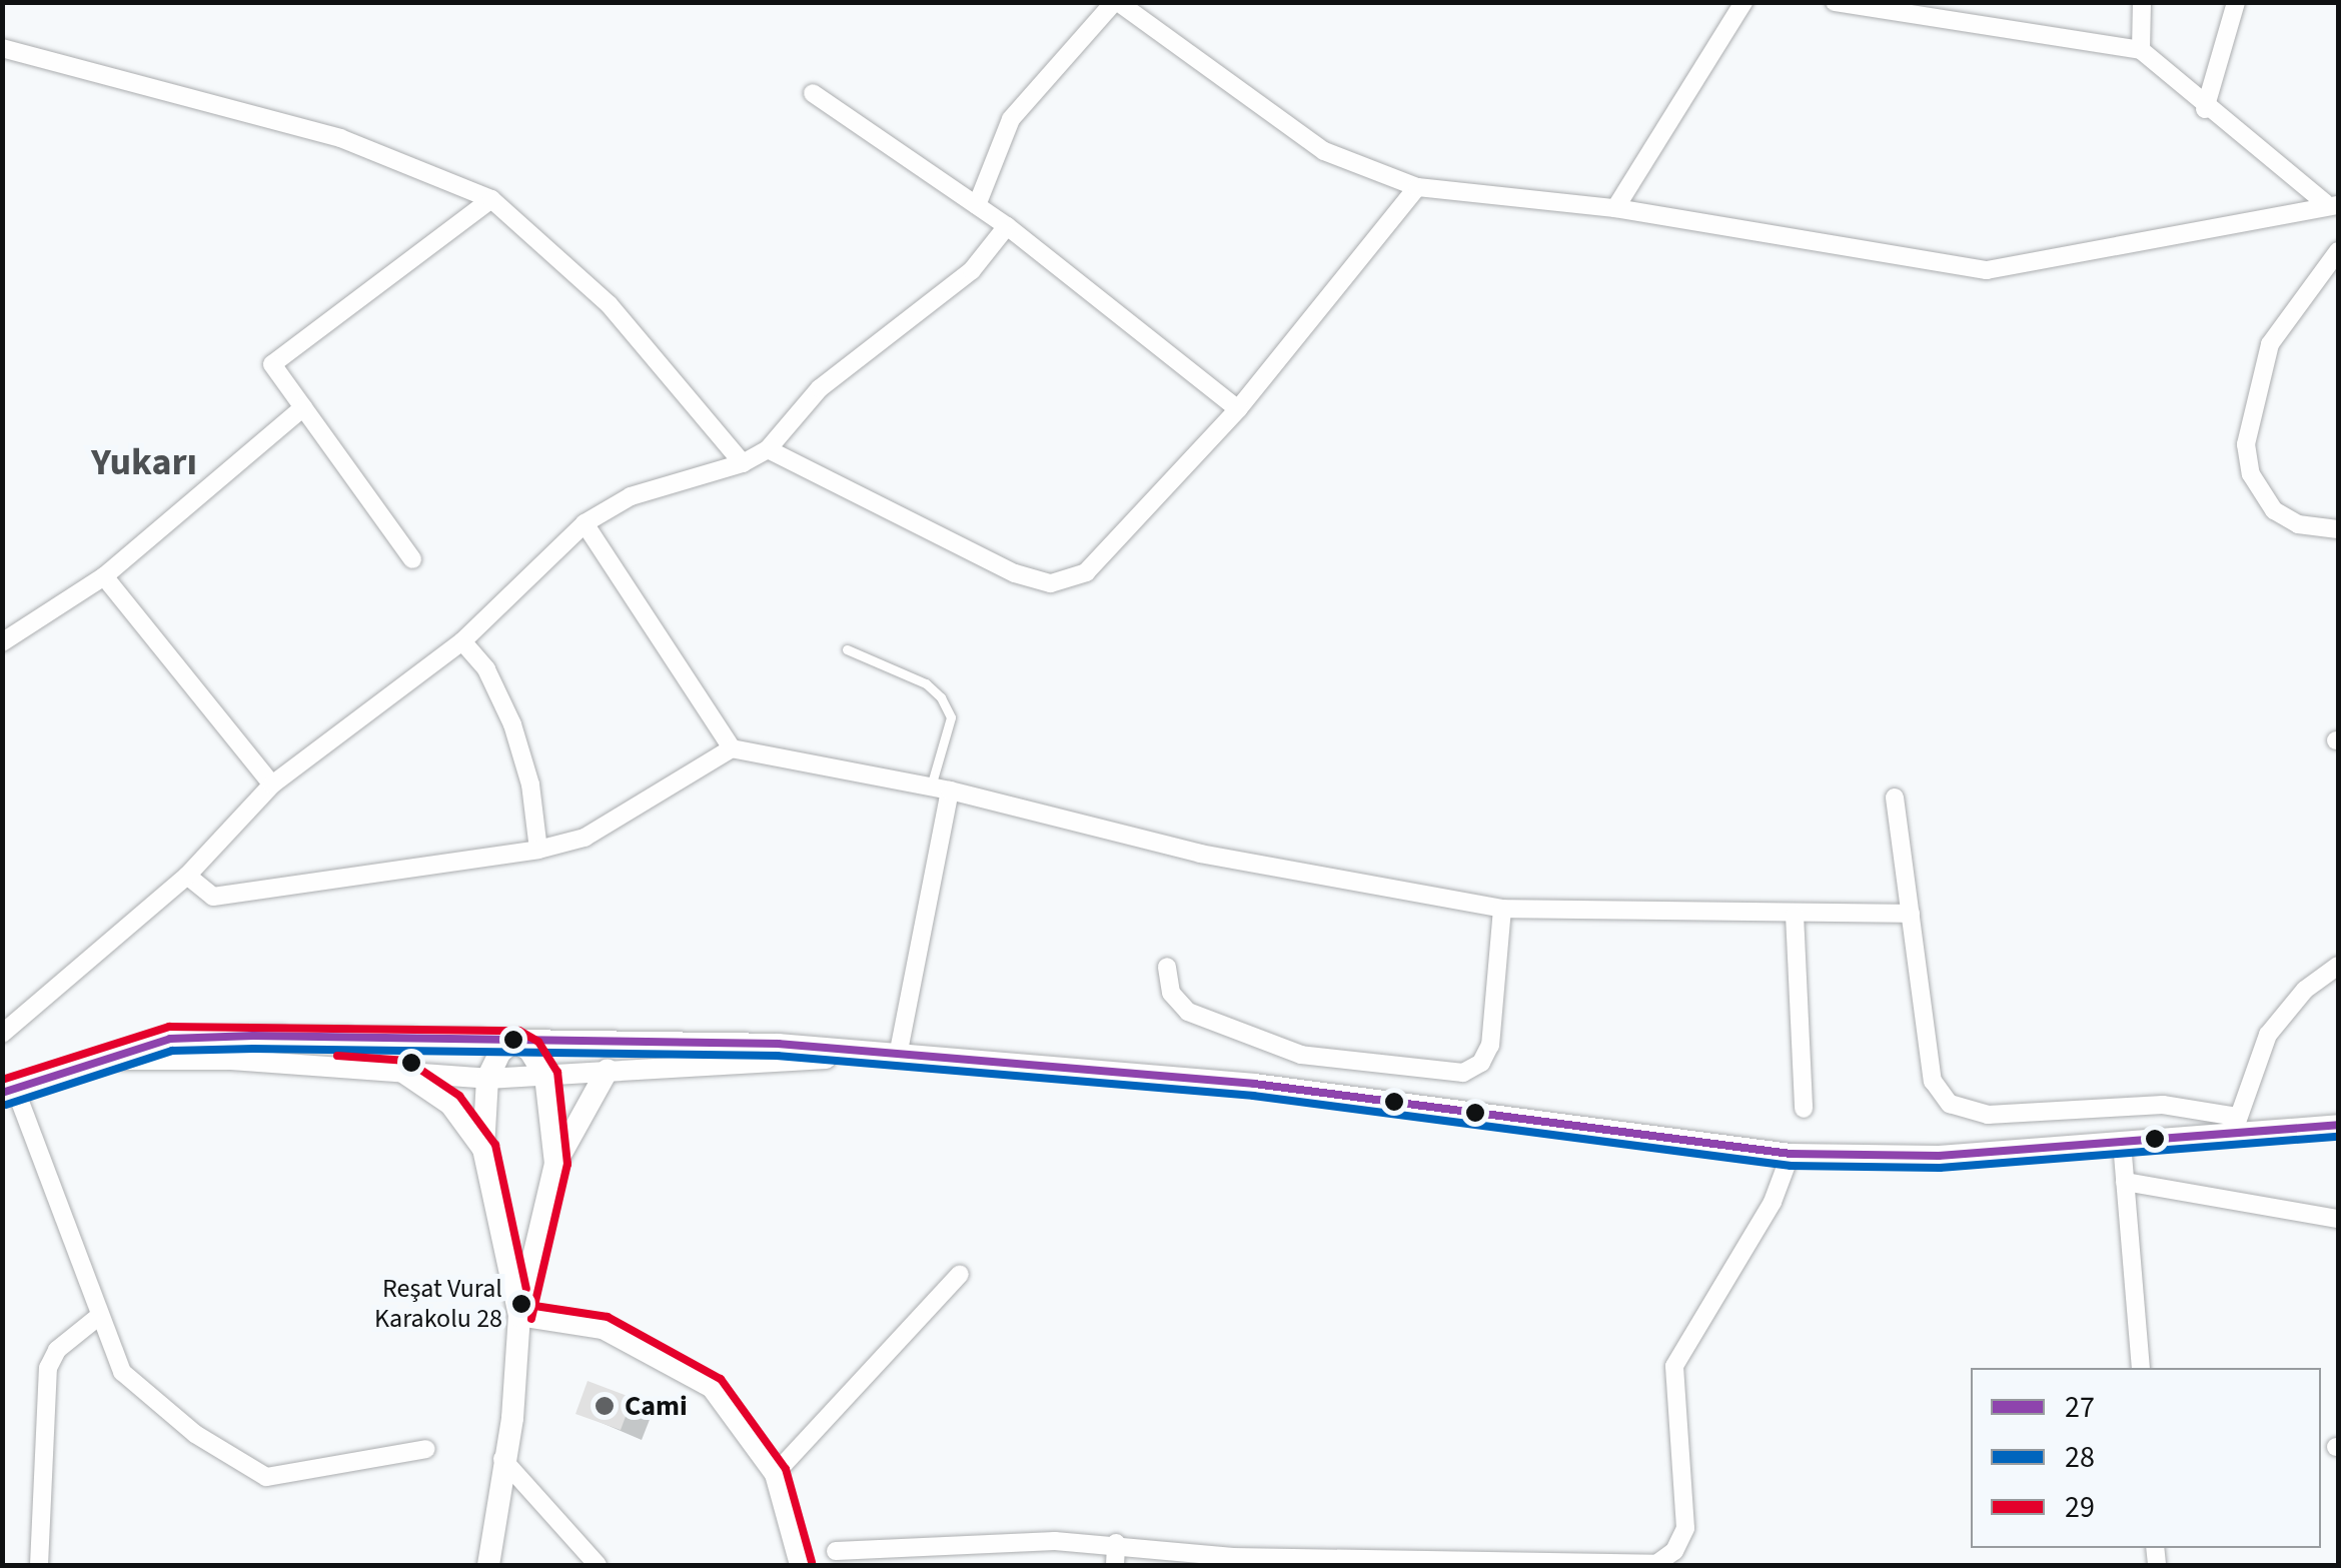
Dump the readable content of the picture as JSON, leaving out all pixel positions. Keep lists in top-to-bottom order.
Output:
{
  "districts": ["Yukarı"],
  "places": ["Reşat Vural Karakolu 28", "Cami"],
  "lines": ["transit line 29", "transit line 27", "transit line 28"],
  "legend": ["27", "28", "29"]
}
